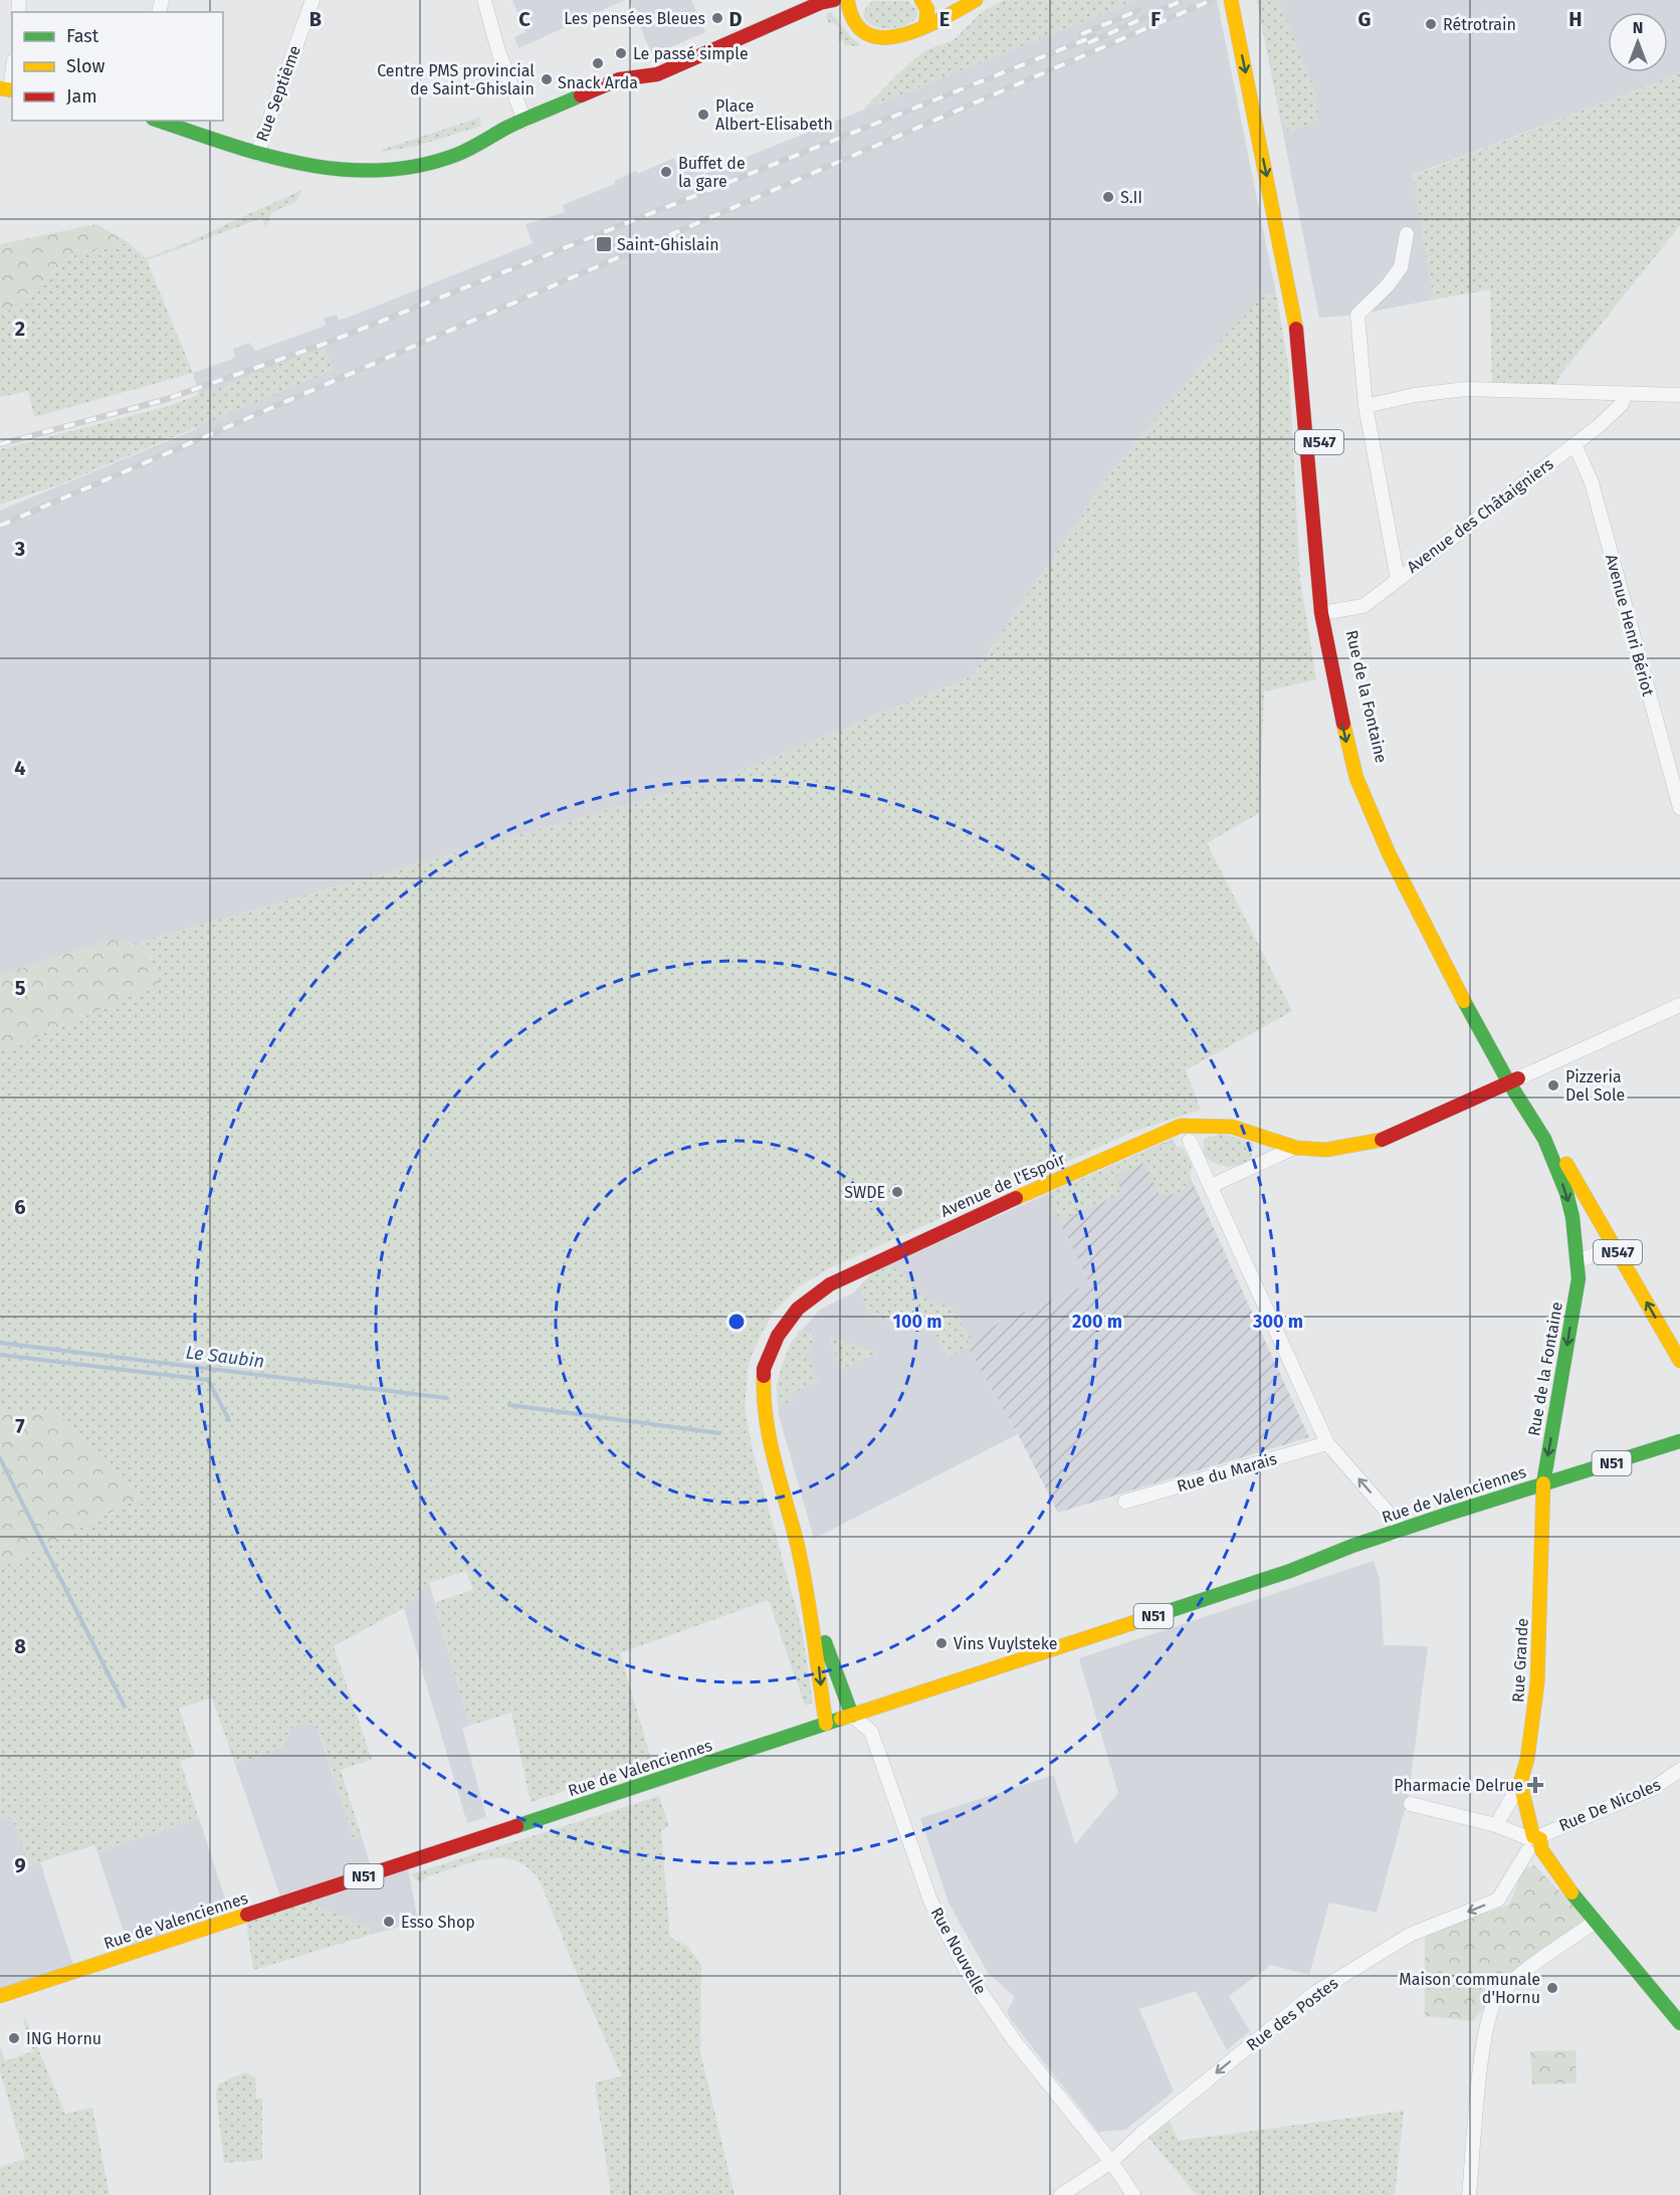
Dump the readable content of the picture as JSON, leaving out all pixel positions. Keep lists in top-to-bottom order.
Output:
{
  "streets": {
    "main road": [
      "N547",
      "Rue de la Fontaine",
      "Avenue de l'Espoir",
      "N51",
      "Rue de Valenciennes",
      "Rue Grande"
    ],
    "street": [
      "Rue Septième",
      "Avenue des Châtaigniers",
      "Avenue Henri Bériot",
      "Rue du Marais",
      "Rue De Nicoles",
      "Rue Nouvelle",
      "Rue des Postes"
    ]
  },
  "crossings": [
    ["N547", "Rue de la Fontaine"],
    ["Avenue des Châtaigniers", "Avenue Henri Bériot"],
    ["Avenue des Châtaigniers", "Rue de la Fontaine"],
    ["Rue de la Fontaine", "Avenue de l'Espoir"],
    ["Rue de la Fontaine", "N51"],
    ["Rue de la Fontaine", "Rue de Valenciennes"],
    ["Rue de la Fontaine", "Rue Grande"],
    ["Avenue de l'Espoir", "Rue de Valenciennes"],
    ["N51", "Rue de Valenciennes"],
    ["N51", "Rue Grande"],
    ["Rue de Valenciennes", "Rue Grande"],
    ["Rue de Valenciennes", "Rue Nouvelle"],
    ["Rue Grande", "Rue De Nicoles"],
    ["Rue Grande", "Rue des Postes"],
    ["Rue De Nicoles", "Rue des Postes"],
    ["Rue Nouvelle", "Rue des Postes"]
  ],
  "one_way": ["Rue des Postes"],
  "water": ["Le Saubin"],
  "places": {
    "other": [
      "Les pensées Bleues",
      "Rétrotrain",
      "Le passé simple",
      "Snack Arda",
      "Centre PMS provincial de Saint-Ghislain",
      "Place Albert-Elisabeth",
      "Buffet de la gare",
      "S.II",
      "Pizzeria Del Sole",
      "SWDE",
      "Vins Vuylsteke",
      "Esso Shop",
      "Maison communale d'Hornu",
      "ING Hornu"
    ],
    "transit": ["Saint-Ghislain"],
    "health": ["Pharmacie Delrue"]
  },
  "legend": ["Fast", "Slow", "Jam"],
  "north": "top",
  "grid": {
    "columns": [
      "B",
      "C",
      "D",
      "E",
      "F",
      "G",
      "H"
    ],
    "rows": [
      "2",
      "3",
      "4",
      "5",
      "6",
      "7",
      "8",
      "9"
    ]
  },
  "rings": ["100 m", "200 m", "300 m"]
}
